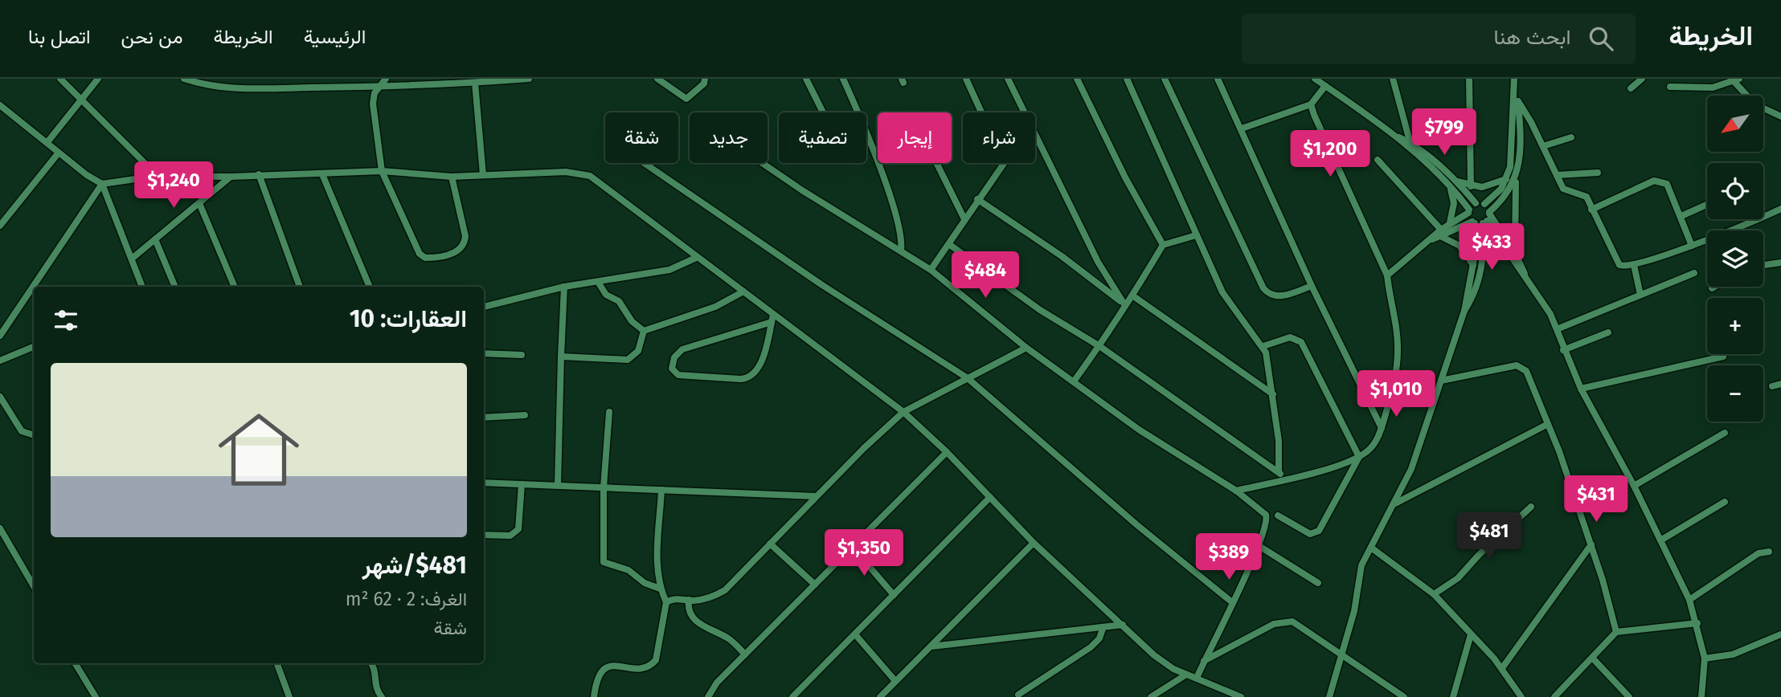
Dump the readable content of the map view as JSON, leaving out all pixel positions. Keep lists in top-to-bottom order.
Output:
{
  "north": "bottom left",
  "page": {
    "header": "الخريطة",
    "search": "ابحث هنا",
    "nav": [
      "الرئيسية",
      "الخريطة",
      "من نحن",
      "اتصل بنا"
    ],
    "map_buttons": ["+", "−"],
    "price": [
      "$799",
      "$1,200",
      "$1,240",
      "$433",
      "$484",
      "$1,010",
      "$431",
      "$481",
      "$1,350",
      "$389"
    ],
    "chip": [
      "شراء",
      "إيجار",
      "تصفية",
      "جديد",
      "شقة"
    ],
    "heading": "العقارات: 10",
    "list": [
      {
        "name": "$481/شهر",
        "note": "الغرف: 2 · 62 m² · شقة"
      }
    ]
  }
}
